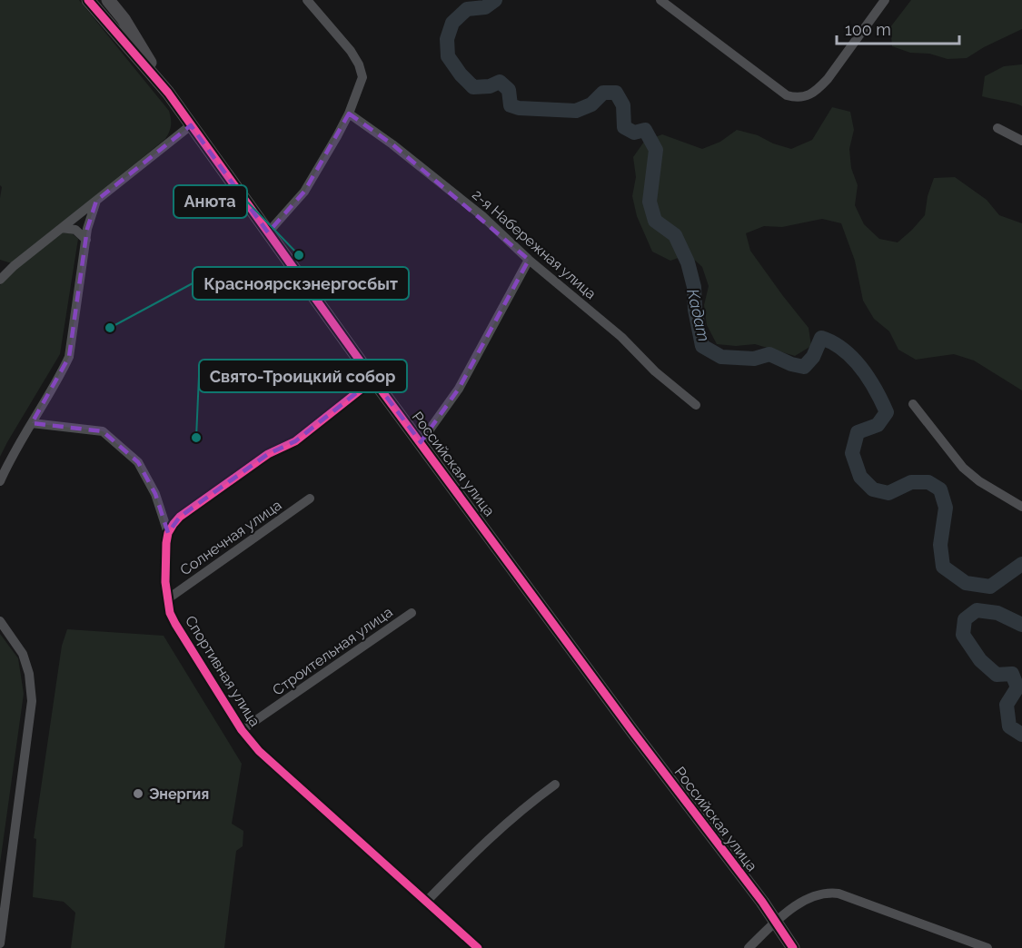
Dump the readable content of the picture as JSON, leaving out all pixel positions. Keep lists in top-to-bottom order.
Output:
{
  "streets": {
    "street": [
      "2-я Набережная улица",
      "Российская улица",
      "Солнечная улица",
      "Строительная улица",
      "Спортивная улица"
    ]
  },
  "crossings": [
    ["Солнечная улица", "Спортивная улица"],
    ["Строительная улица", "Спортивная улица"]
  ],
  "water": ["Кадат"],
  "places": [
    "Анюта",
    "Красноярскэнергосбыт",
    "Свято-Троицкий собор",
    "Энергия"
  ],
  "scale_bar": "100 m"
}
